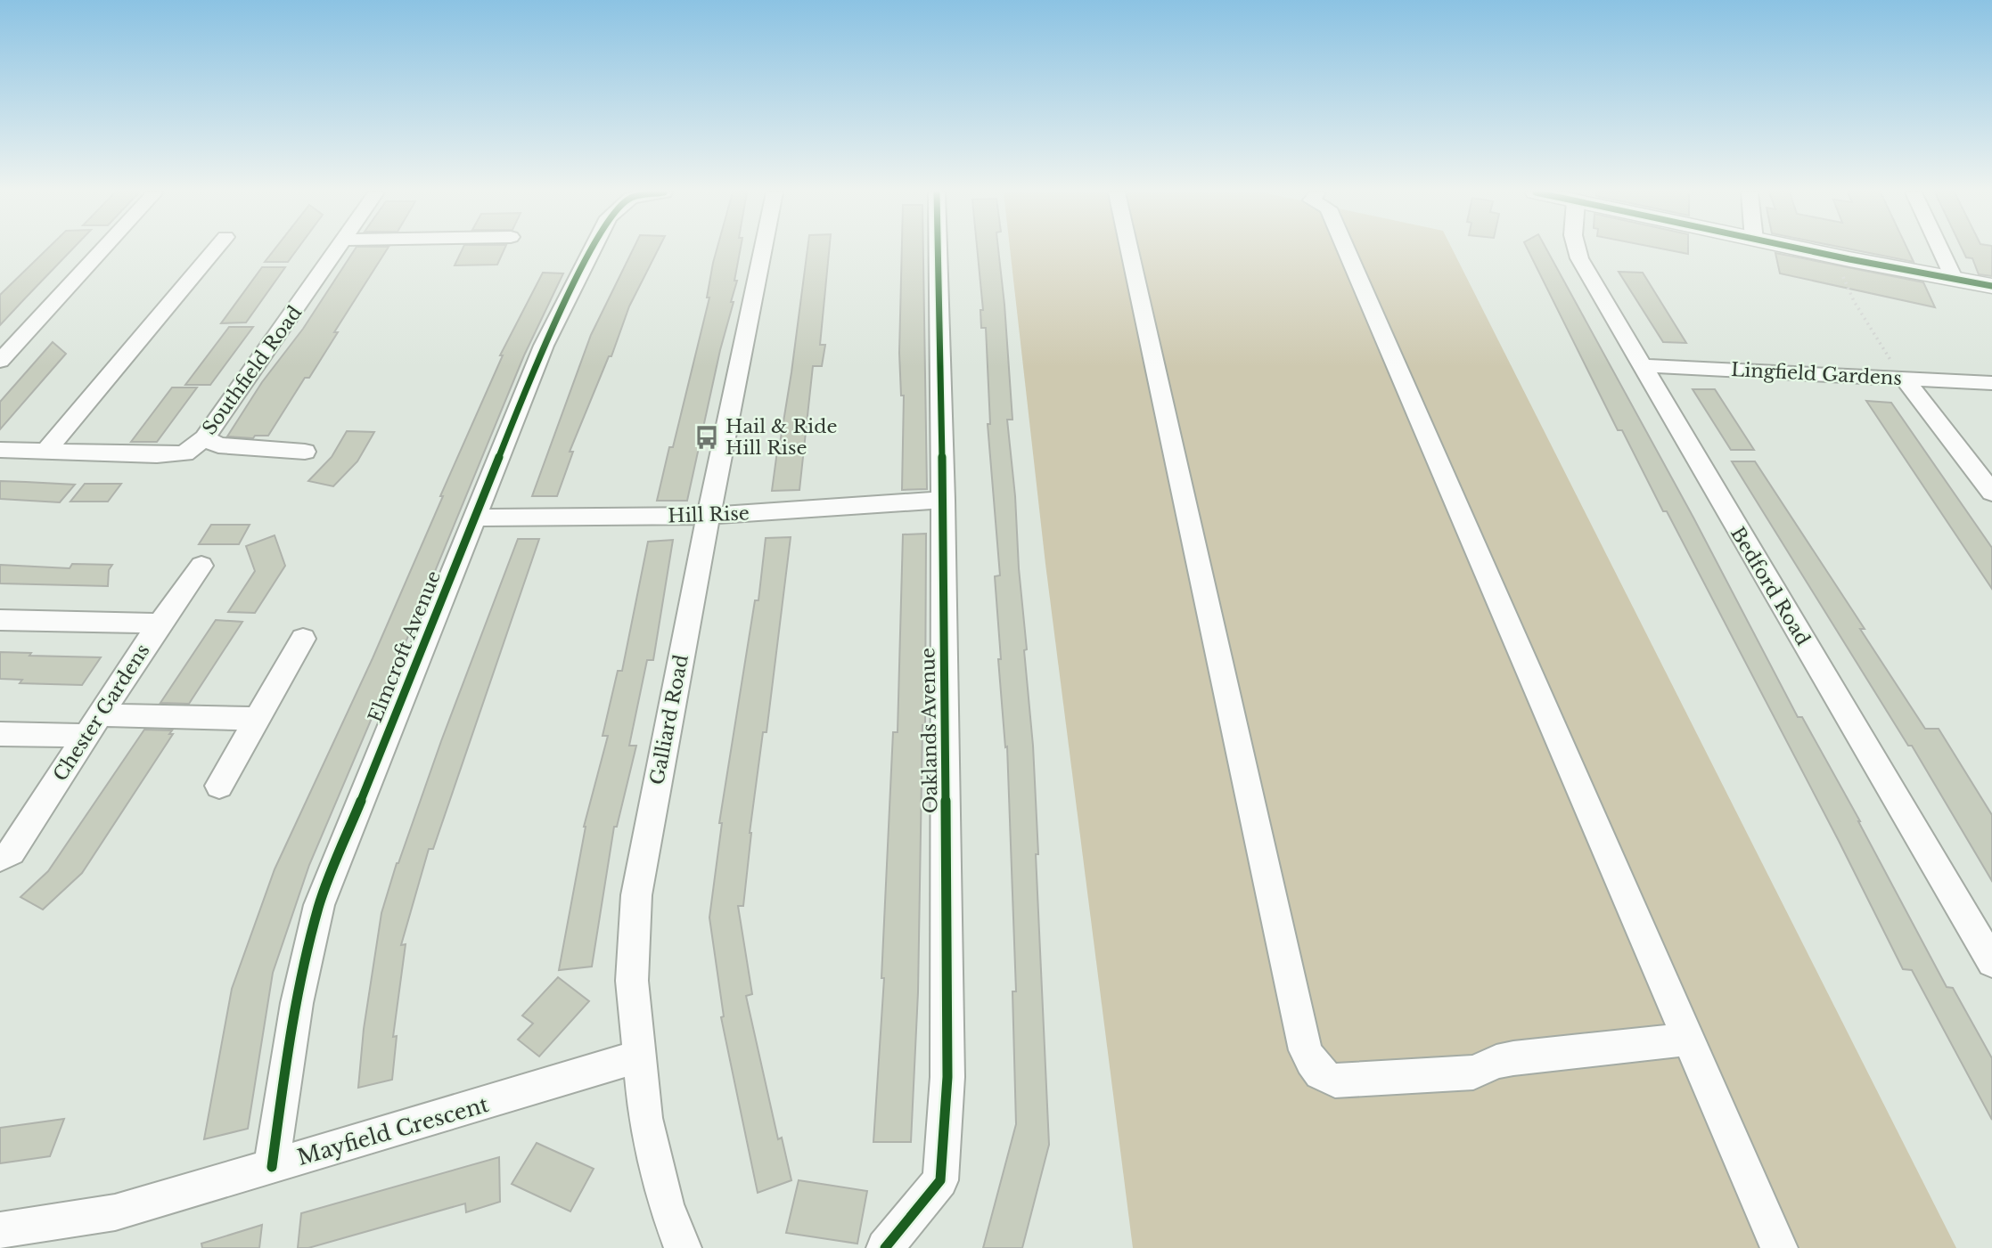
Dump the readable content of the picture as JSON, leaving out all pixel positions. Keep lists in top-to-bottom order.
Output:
{
  "streets": {
    "street": [
      "Southfield Road",
      "Lingfield Gardens",
      "Hill Rise",
      "Bedford Road",
      "Elmcroft Avenue",
      "Chester Gardens",
      "Galliard Road",
      "Oaklands Avenue",
      "Mayfield Crescent"
    ]
  },
  "crossings": [
    ["Lingfield Gardens", "Bedford Road"],
    ["Hill Rise", "Elmcroft Avenue"],
    ["Hill Rise", "Galliard Road"],
    ["Hill Rise", "Oaklands Avenue"],
    ["Elmcroft Avenue", "Mayfield Crescent"],
    ["Galliard Road", "Mayfield Crescent"]
  ],
  "places": {
    "bus stop": ["Hail & Ride Hill Rise"]
  }
}
